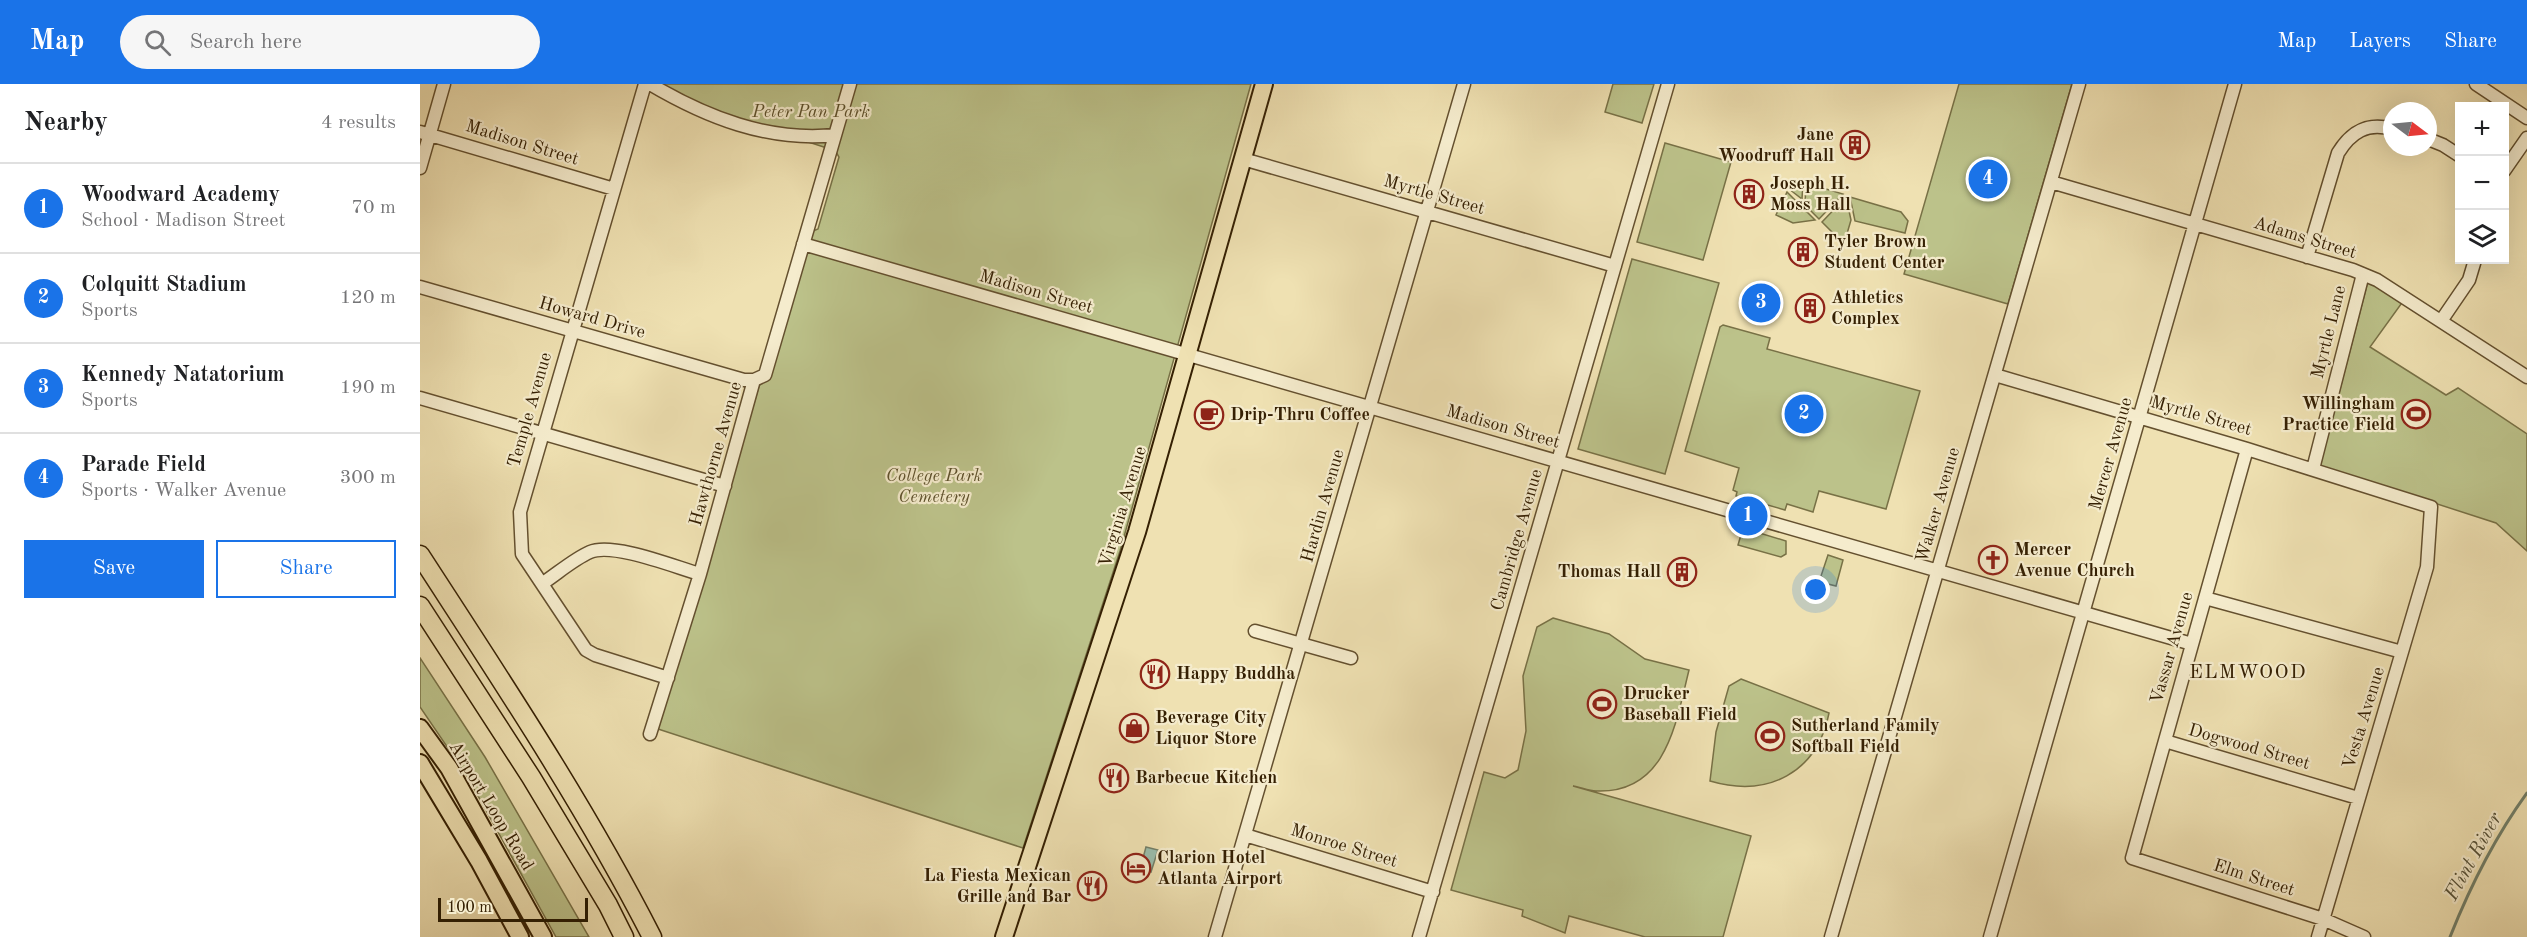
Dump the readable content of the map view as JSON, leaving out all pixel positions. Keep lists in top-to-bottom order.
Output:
{
  "streets": {
    "main road": ["Virginia Avenue", "Airport Loop Road"],
    "street": [
      "Madison Street",
      "Myrtle Street",
      "Adams Street",
      "Howard Drive",
      "Myrtle Lane",
      "Temple Avenue",
      "Hawthorne Avenue",
      "Mercer Avenue",
      "Walker Avenue",
      "Hardin Avenue",
      "Cambridge Avenue",
      "Vassar Avenue",
      "Vesta Avenue",
      "Dogwood Street",
      "Monroe Street",
      "Elm Street"
    ]
  },
  "crossings": [
    ["Madison Street", "Temple Avenue"],
    ["Madison Street", "Hawthorne Avenue"],
    ["Madison Street", "Mercer Avenue"],
    ["Madison Street", "Walker Avenue"],
    ["Madison Street", "Hardin Avenue"],
    ["Madison Street", "Virginia Avenue"],
    ["Madison Street", "Cambridge Avenue"],
    ["Madison Street", "Vassar Avenue"],
    ["Myrtle Street", "Myrtle Lane"],
    ["Myrtle Street", "Mercer Avenue"],
    ["Myrtle Street", "Walker Avenue"],
    ["Myrtle Street", "Hardin Avenue"],
    ["Myrtle Street", "Virginia Avenue"],
    ["Myrtle Street", "Cambridge Avenue"],
    ["Myrtle Street", "Vassar Avenue"],
    ["Myrtle Street", "Vesta Avenue"],
    ["Adams Street", "Myrtle Lane"],
    ["Adams Street", "Mercer Avenue"],
    ["Adams Street", "Walker Avenue"],
    ["Howard Drive", "Temple Avenue"],
    ["Howard Drive", "Hawthorne Avenue"],
    ["Temple Avenue", "Hawthorne Avenue"],
    ["Hardin Avenue", "Monroe Street"],
    ["Cambridge Avenue", "Monroe Street"],
    ["Vassar Avenue", "Dogwood Street"],
    ["Vassar Avenue", "Elm Street"],
    ["Vesta Avenue", "Dogwood Street"],
    ["Vesta Avenue", "Elm Street"]
  ],
  "districts": ["ELMWOOD"],
  "water": ["Flint River"],
  "parks": ["Peter Pan Park", "College Park Cemetery"],
  "places": {
    "building": [
      "Jane Woodruff Hall",
      "Joseph H. Moss Hall",
      "Tyler Brown Student Center",
      "Athletics Complex",
      "Thomas Hall"
    ],
    "sports": ["Willingham Practice Field", "Drucker Baseball Field", "Sutherland Family Softball Field"],
    "cafe": ["Drip-Thru Coffee"],
    "church": ["Mercer Avenue Church"],
    "restaurant": ["Happy Buddha", "Barbecue Kitchen", "La Fiesta Mexican Grille and Bar"],
    "shop": ["Beverage City Liquor Store"],
    "hotel": ["Clarion Hotel Atlanta Airport"]
  },
  "scale_bar": "100 m",
  "north": "right",
  "page": {
    "header": "Map",
    "search": "Search here",
    "nav": ["Map", "Layers", "Share"],
    "heading": ["Nearby", "4 results"],
    "map_buttons": ["+", "−"],
    "pins": [
      "4",
      "3",
      "2",
      "1"
    ],
    "list": [
      {
        "mark": "1",
        "name": "Woodward Academy",
        "note": "School · Madison Street",
        "value": "70 m"
      },
      {
        "mark": "2",
        "name": "Colquitt Stadium",
        "note": "Sports",
        "value": "120 m"
      },
      {
        "mark": "3",
        "name": "Kennedy Natatorium",
        "note": "Sports",
        "value": "190 m"
      },
      {
        "mark": "4",
        "name": "Parade Field",
        "note": "Sports · Walker Avenue",
        "value": "300 m"
      }
    ],
    "buttons": ["Save", "Share"],
    "scale": "100 m"
  }
}
